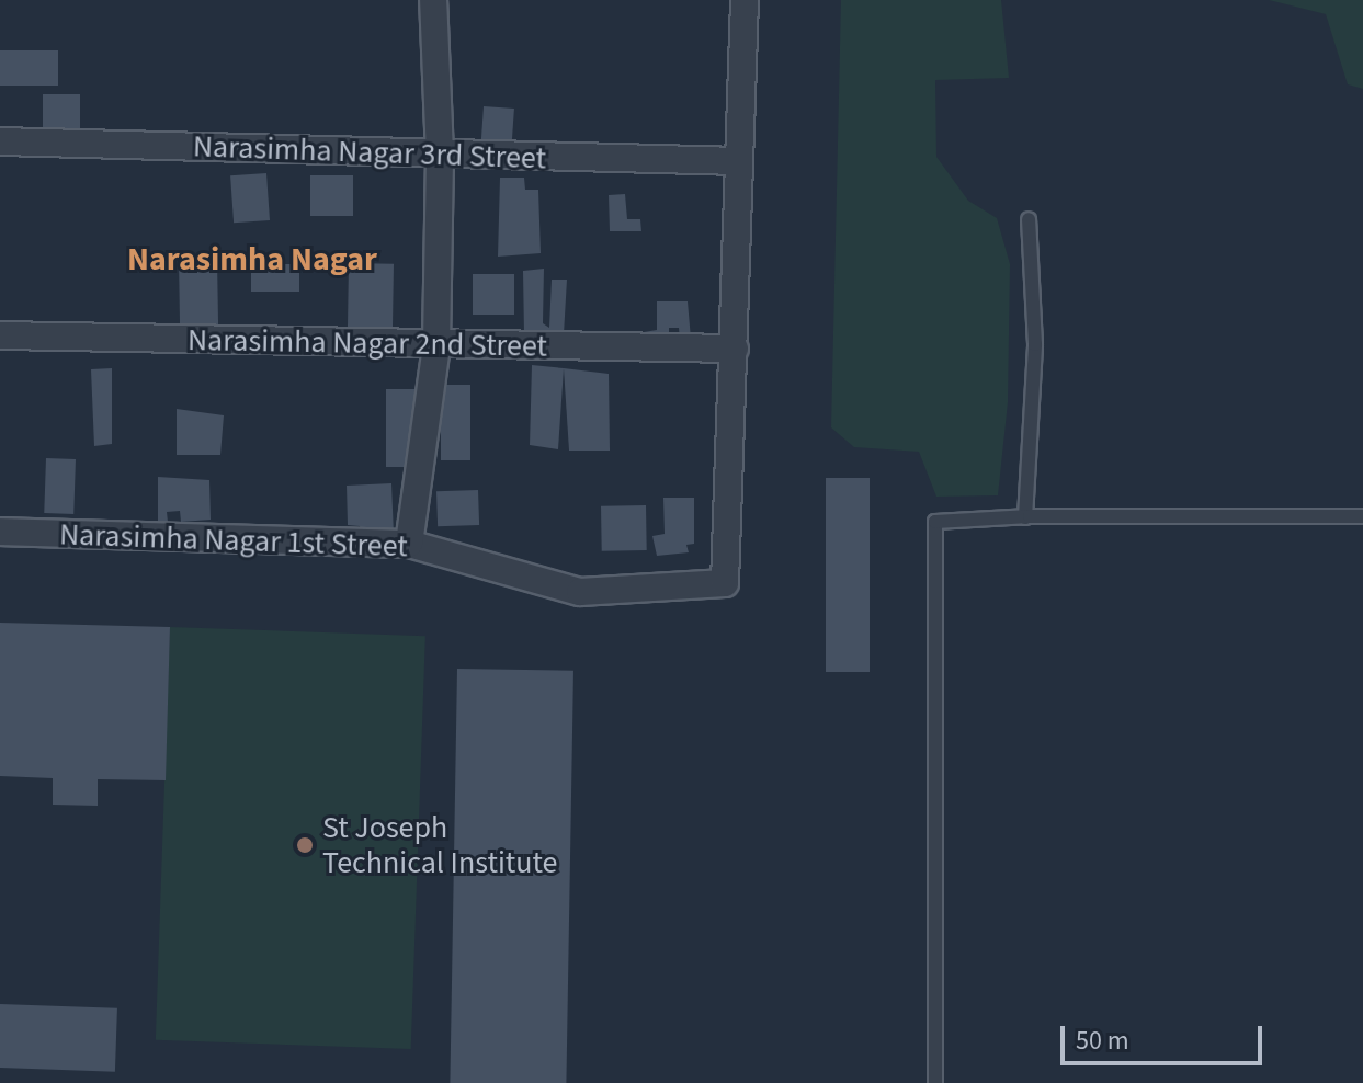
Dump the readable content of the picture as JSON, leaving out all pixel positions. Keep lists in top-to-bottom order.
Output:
{
  "streets": {
    "street": ["Narasimha Nagar 3rd Street", "Narasimha Nagar 2nd Street", "Narasimha Nagar 1st Street"]
  },
  "crossings": [
    ["Narasimha Nagar 2nd Street", "Narasimha Nagar 1st Street"]
  ],
  "districts": ["Narasimha Nagar"],
  "places": ["St Joseph Technical Institute"],
  "scale_bar": "50 m"
}
